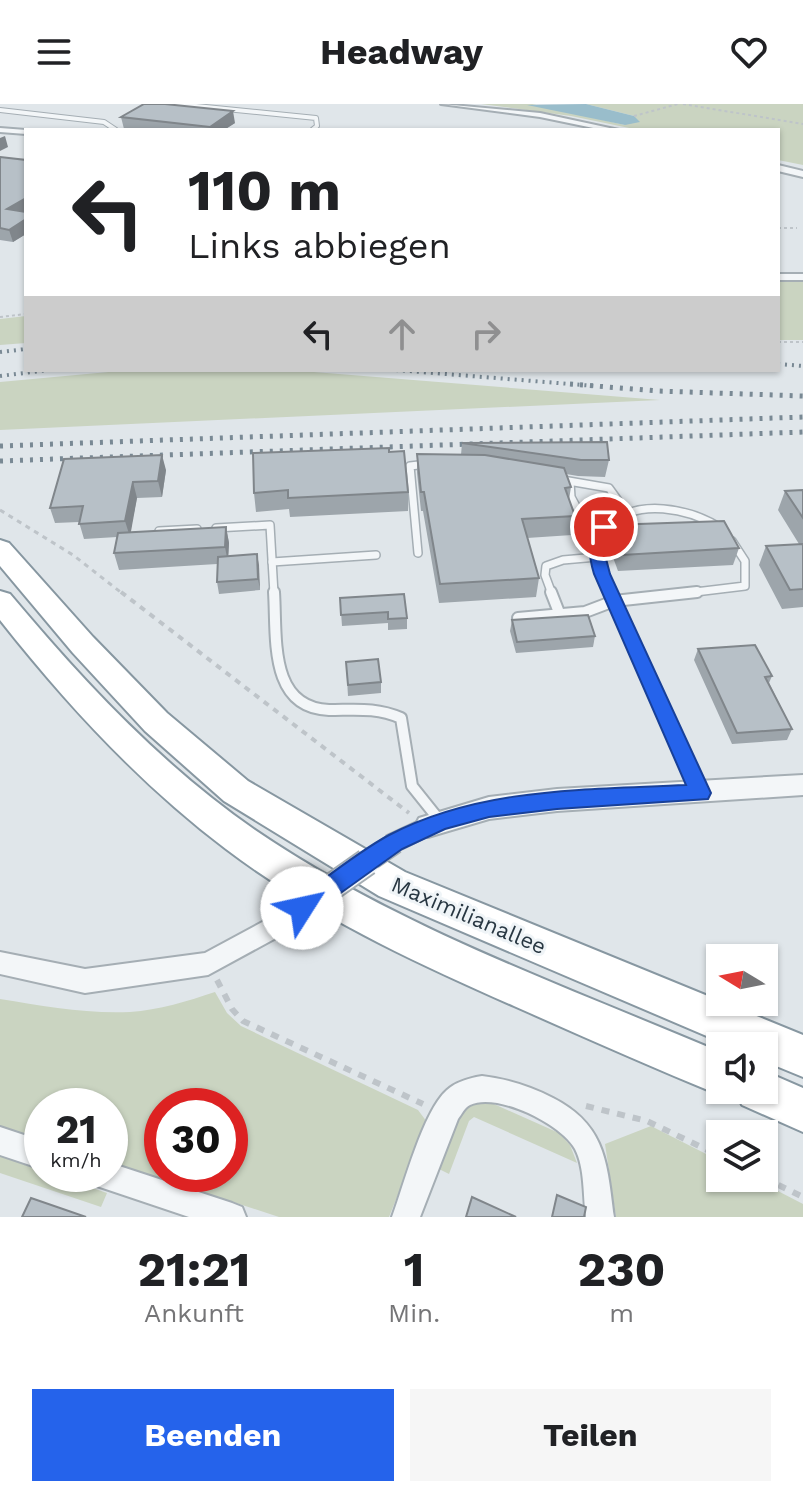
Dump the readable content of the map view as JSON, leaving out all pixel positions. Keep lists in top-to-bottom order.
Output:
{
  "streets": {
    "highway": ["Maximilianallee"]
  },
  "north": "left",
  "page": {
    "header": "Headway",
    "turn": ["110 m", "Links abbiegen"],
    "speed": "21 km/h",
    "limit": "30",
    "eta": [
      "21:21",
      "Ankunft",
      "1",
      "Min.",
      "230",
      "m"
    ],
    "buttons": ["Beenden", "Teilen"]
  }
}
